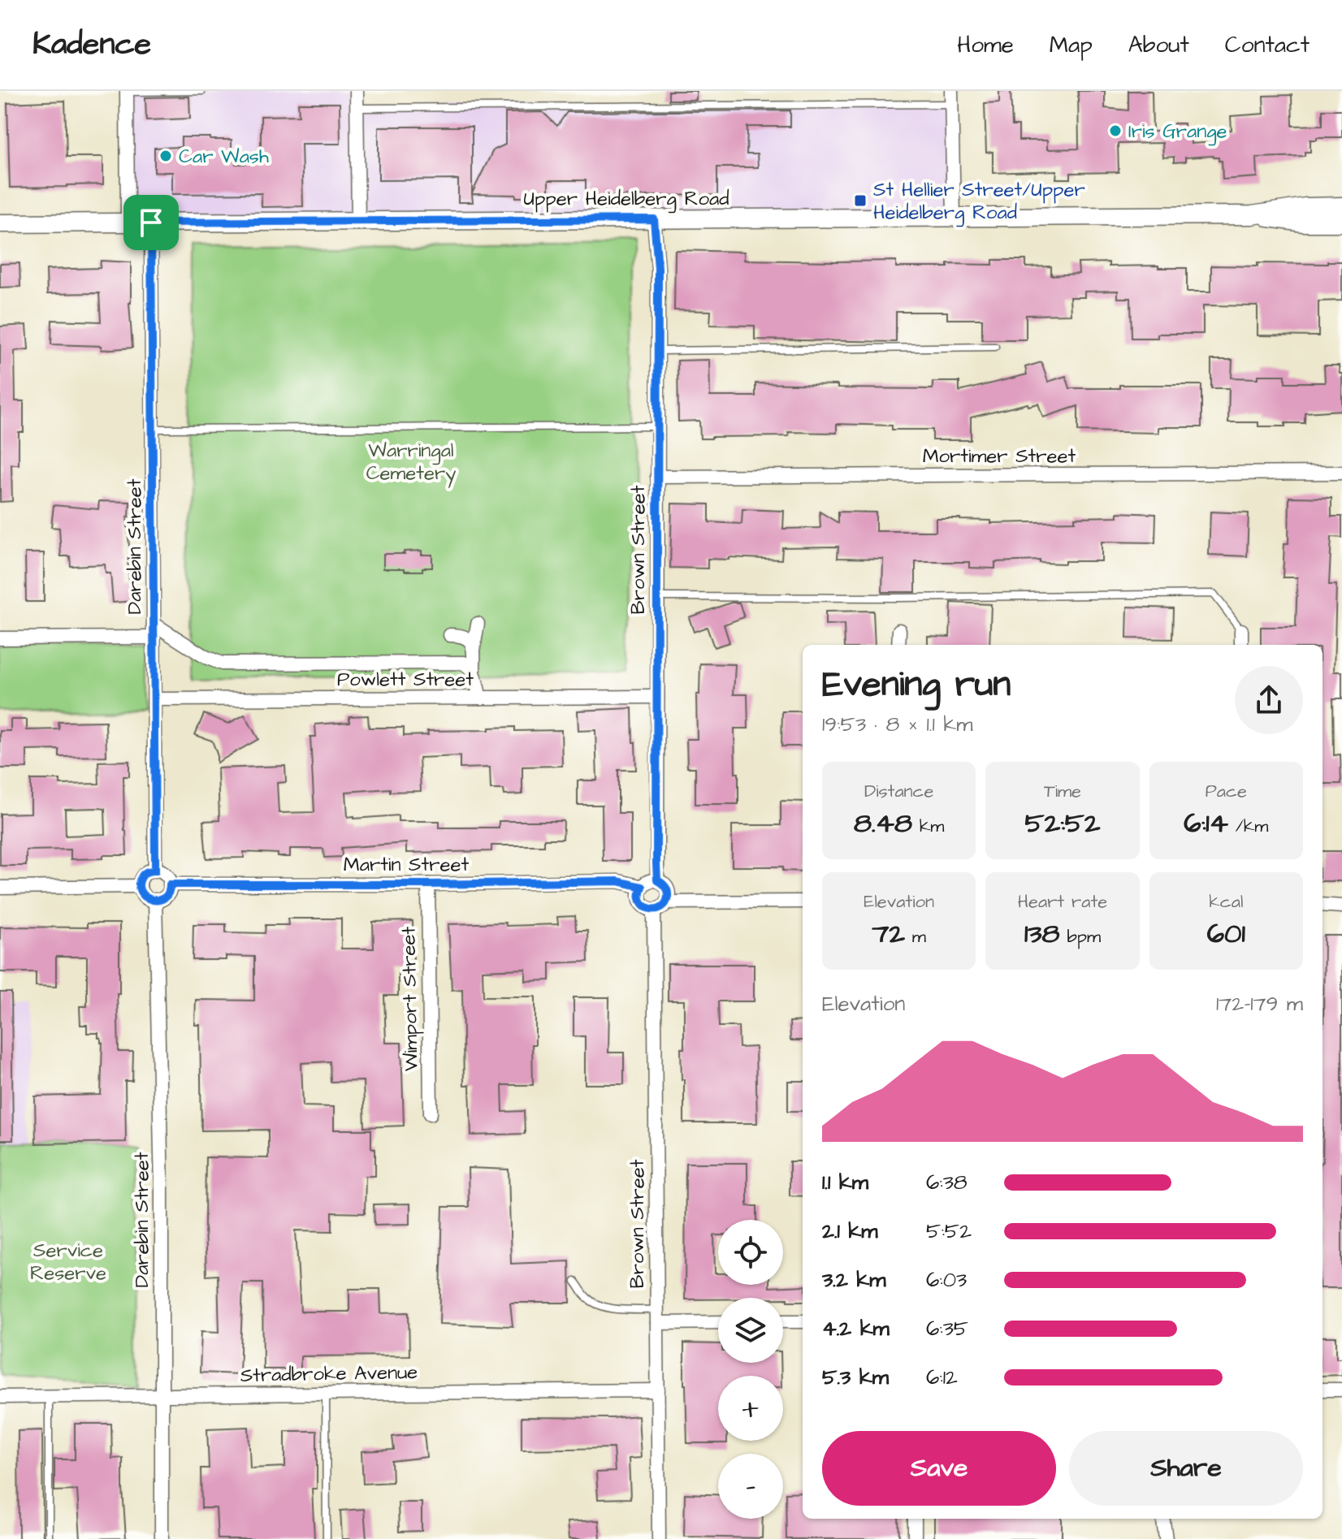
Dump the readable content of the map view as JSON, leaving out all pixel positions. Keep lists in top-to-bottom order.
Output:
{
  "streets": {
    "main road": ["Upper Heidelberg Road"],
    "street": [
      "Mortimer Street",
      "Darebin Street",
      "Brown Street",
      "Powlett Street",
      "Martin Street",
      "Wimport Street",
      "Stradbroke Avenue"
    ]
  },
  "crossings": [
    ["Upper Heidelberg Road", "Darebin Street"],
    ["Upper Heidelberg Road", "Brown Street"],
    ["Mortimer Street", "Brown Street"],
    ["Darebin Street", "Powlett Street"],
    ["Darebin Street", "Martin Street"],
    ["Darebin Street", "Stradbroke Avenue"],
    ["Brown Street", "Powlett Street"],
    ["Brown Street", "Martin Street"],
    ["Brown Street", "Stradbroke Avenue"],
    ["Martin Street", "Wimport Street"]
  ],
  "parks": ["Warringal Cemetery", "Service Reserve"],
  "places": {
    "other": ["Iris Grange", "Car Wash"],
    "transit": ["St Hellier Street/Upper Heidelberg Road"]
  },
  "page": {
    "header": "Kadence",
    "nav": [
      "Home",
      "Map",
      "About",
      "Contact"
    ],
    "heading": ["Evening run", "19:53 · 8 × 1.1 km"],
    "stats": [
      ["Distance", "8.48 km"],
      ["Time", "52:52"],
      ["Pace", "6:14 /km"],
      ["Elevation", "72 m"],
      ["Heart rate", "138 bpm"],
      ["kcal", "601"]
    ],
    "chart": ["Elevation", "172–179 m"],
    "list": [
      {
        "name": "1.1 km",
        "note": "6:38"
      },
      {
        "name": "2.1 km",
        "note": "5:52"
      },
      {
        "name": "3.2 km",
        "note": "6:03"
      },
      {
        "name": "4.2 km",
        "note": "6:35"
      },
      {
        "name": "5.3 km",
        "note": "6:12"
      }
    ],
    "map_buttons": ["+", "−"],
    "buttons": ["Save", "Share"]
  }
}
